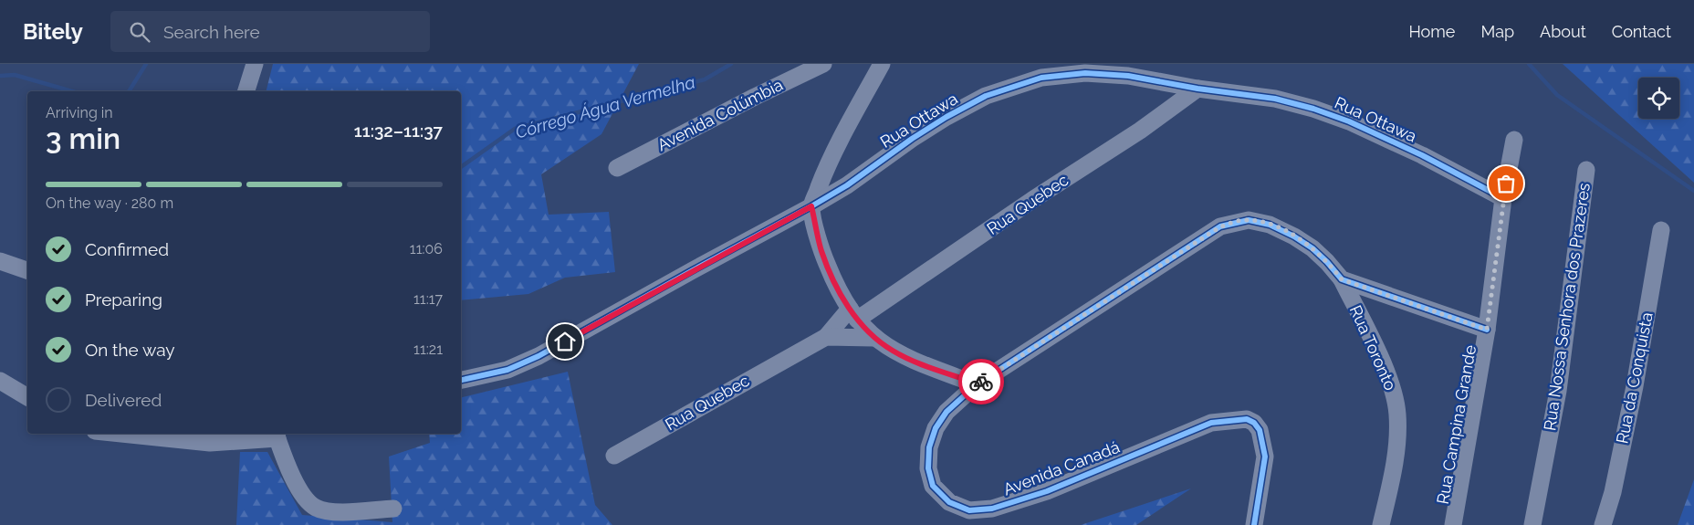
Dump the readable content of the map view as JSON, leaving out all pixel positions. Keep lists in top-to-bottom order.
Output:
{
  "streets": {
    "street": [
      "Avenida Colúmbia",
      "Rua Ottawa",
      "Rua Quebec",
      "Rua Nossa Senhora dos Prazeres",
      "Rua Toronto",
      "Rua da Conquista",
      "Rua Campina Grande",
      "Avenida Canadá"
    ]
  },
  "crossings": [
    ["Rua Ottawa", "Rua Quebec"],
    ["Rua Ottawa", "Rua Campina Grande"],
    ["Rua Toronto", "Avenida Canadá"]
  ],
  "water": ["Córrego Água Vermelha"],
  "page": {
    "header": "Bitely",
    "search": "Search here",
    "nav": [
      "Home",
      "Map",
      "About",
      "Contact"
    ],
    "heading": ["3 min", "Arriving in", "11:32–11:37"],
    "bar": "On the way · 280 m",
    "list": [
      ["Confirmed", "11:06"],
      ["Preparing", "11:17"],
      ["On the way", "11:21"],
      "Delivered"
    ]
  }
}
